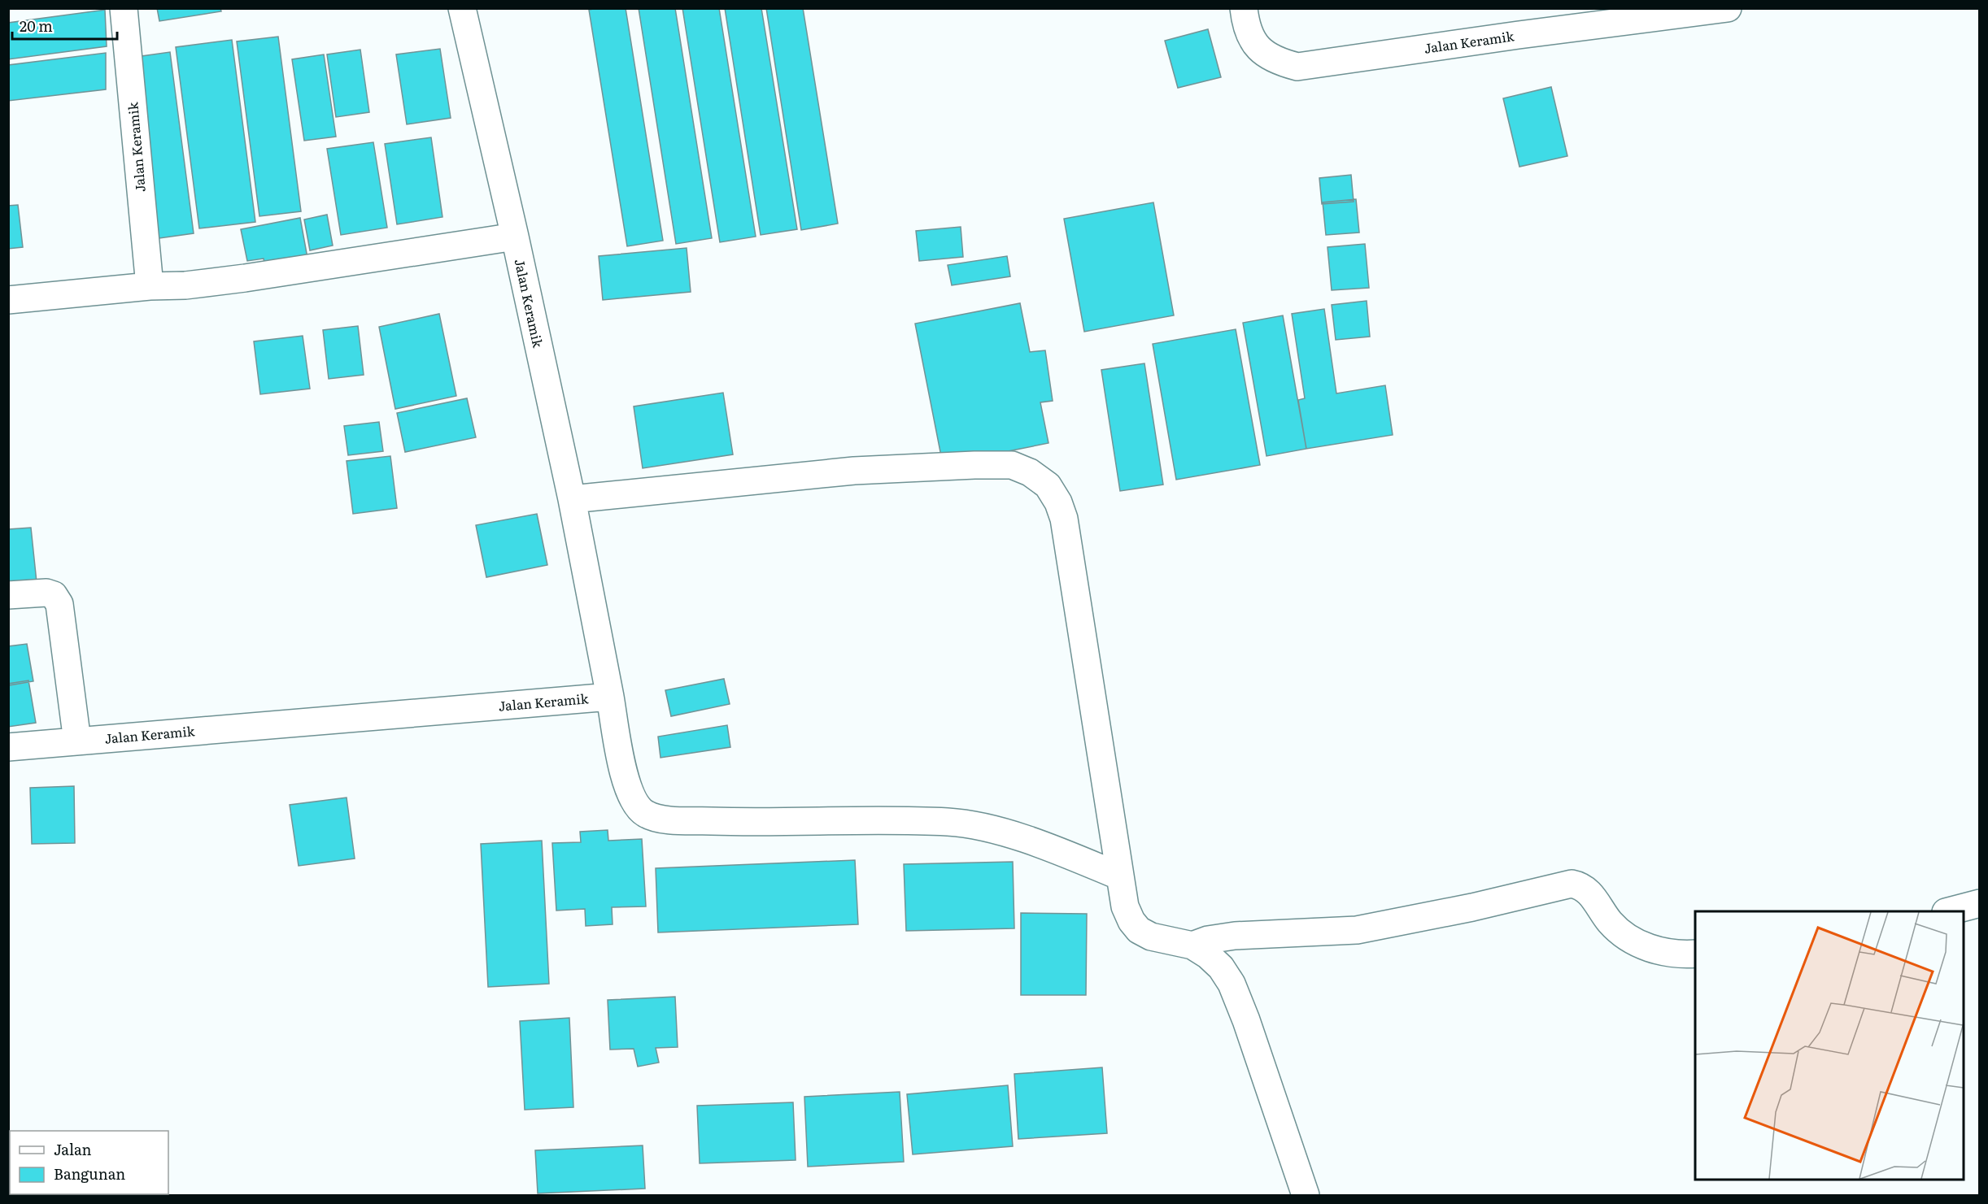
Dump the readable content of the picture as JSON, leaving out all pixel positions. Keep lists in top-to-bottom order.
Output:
{
  "streets": {
    "street": ["Jalan Keramik"]
  },
  "legend": ["Jalan", "Bangunan"],
  "scale_bar": "20 m"
}
